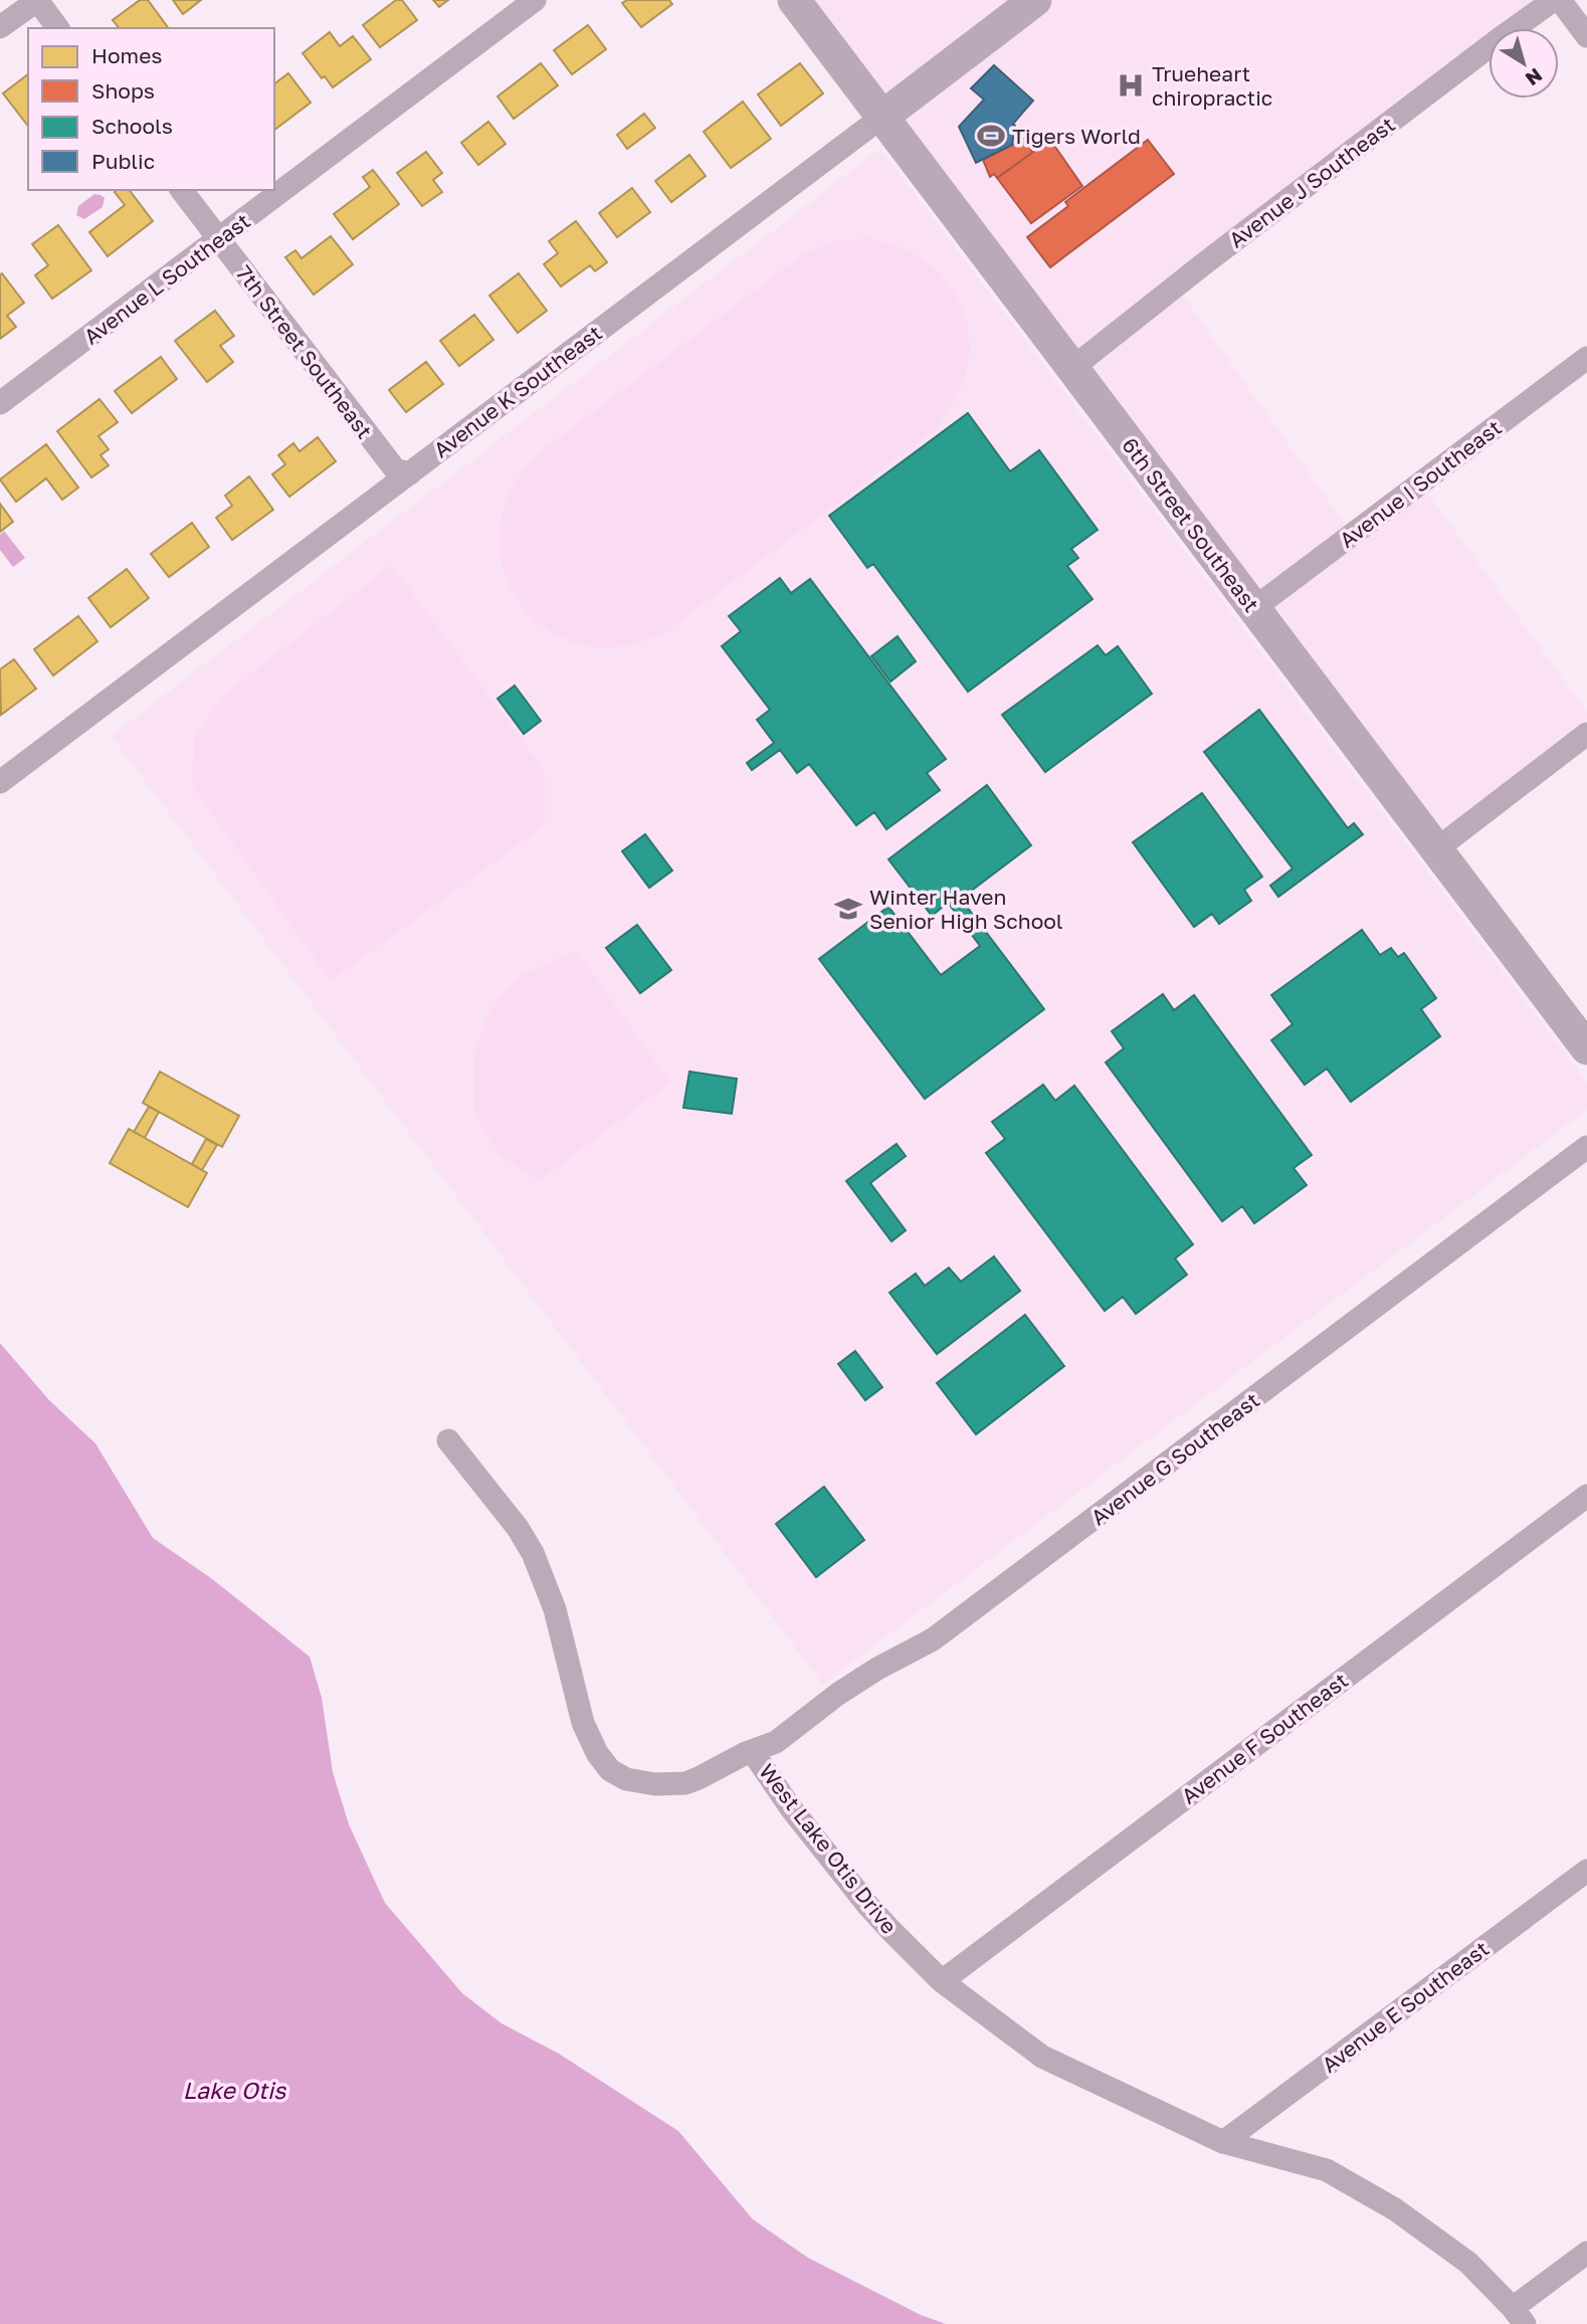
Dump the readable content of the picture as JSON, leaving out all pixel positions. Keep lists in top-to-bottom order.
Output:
{
  "streets": {
    "street": [
      "Avenue J Southeast",
      "Avenue L Southeast",
      "7th Street Southeast",
      "Avenue K Southeast",
      "Avenue I Southeast",
      "6th Street Southeast",
      "Avenue G Southeast",
      "Avenue F Southeast",
      "West Lake Otis Drive",
      "Avenue E Southeast"
    ]
  },
  "crossings": [
    ["Avenue J Southeast", "6th Street Southeast"],
    ["Avenue L Southeast", "7th Street Southeast"],
    ["7th Street Southeast", "Avenue K Southeast"],
    ["Avenue K Southeast", "6th Street Southeast"],
    ["Avenue I Southeast", "6th Street Southeast"],
    ["Avenue G Southeast", "West Lake Otis Drive"],
    ["Avenue F Southeast", "West Lake Otis Drive"],
    ["West Lake Otis Drive", "Avenue E Southeast"]
  ],
  "water": ["Lake Otis"],
  "places": {
    "hospital": ["Trueheart chiropractic"],
    "sports": ["Tigers World"],
    "school or university": ["Winter Haven Senior High School"]
  },
  "legend": [
    "Homes",
    "Shops",
    "Schools",
    "Public"
  ],
  "north": "bottom right"
}
